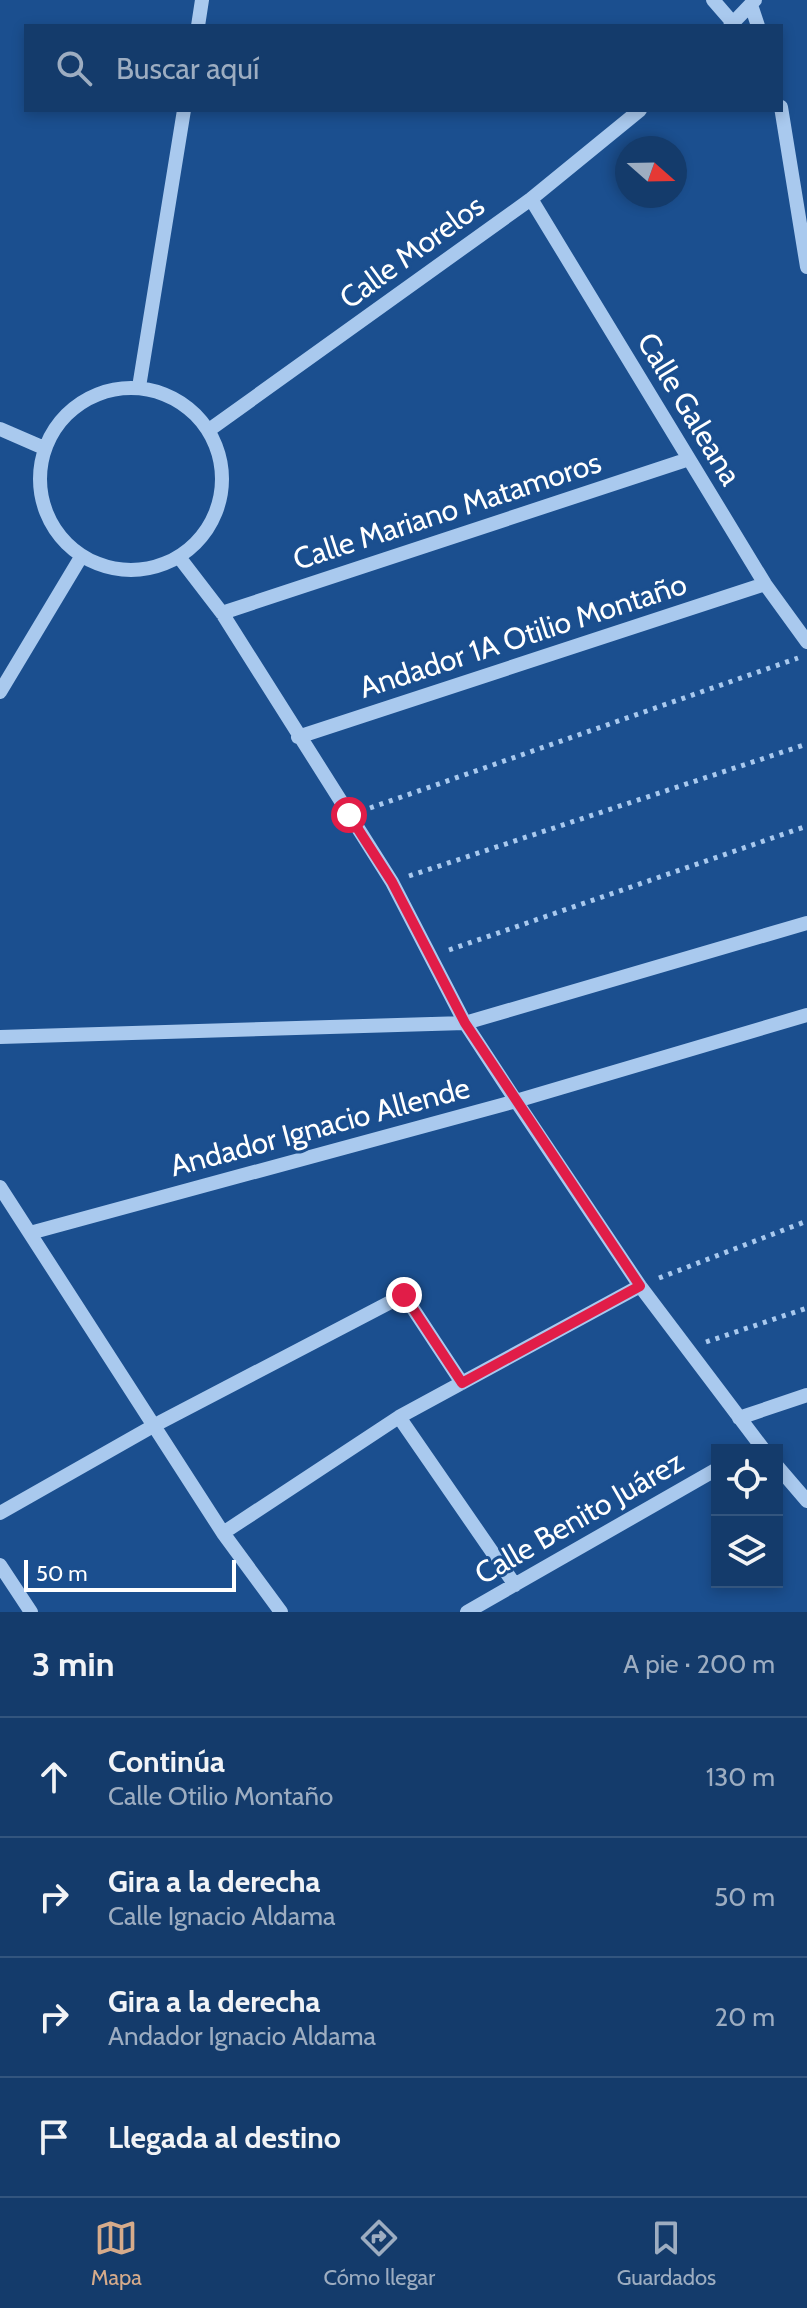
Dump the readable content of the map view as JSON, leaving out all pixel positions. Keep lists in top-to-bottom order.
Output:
{
  "streets": {
    "street": [
      "Calle Morelos",
      "Calle Galeana",
      "Calle Mariano Matamoros",
      "Andador 1A Otilio Montaño",
      "Andador Ignacio Allende",
      "Calle Benito Juárez"
    ]
  },
  "crossings": [
    ["Calle Morelos", "Calle Galeana"],
    ["Calle Galeana", "Calle Mariano Matamoros"],
    ["Calle Galeana", "Andador 1A Otilio Montaño"]
  ],
  "scale_bar": "50 m",
  "north": "right",
  "page": {
    "search": "Buscar aquí",
    "scale": "50 m",
    "heading": ["3 min", "A pie · 200 m"],
    "list": [
      ["Continúa", "Calle Otilio Montaño", "130 m"],
      ["Gira a la derecha", "Calle Ignacio Aldama", "50 m"],
      ["Gira a la derecha", "Andador Ignacio Aldama", "20 m"],
      "Llegada al destino"
    ],
    "nav": ["Mapa", "Cómo llegar", "Guardados"]
  }
}
